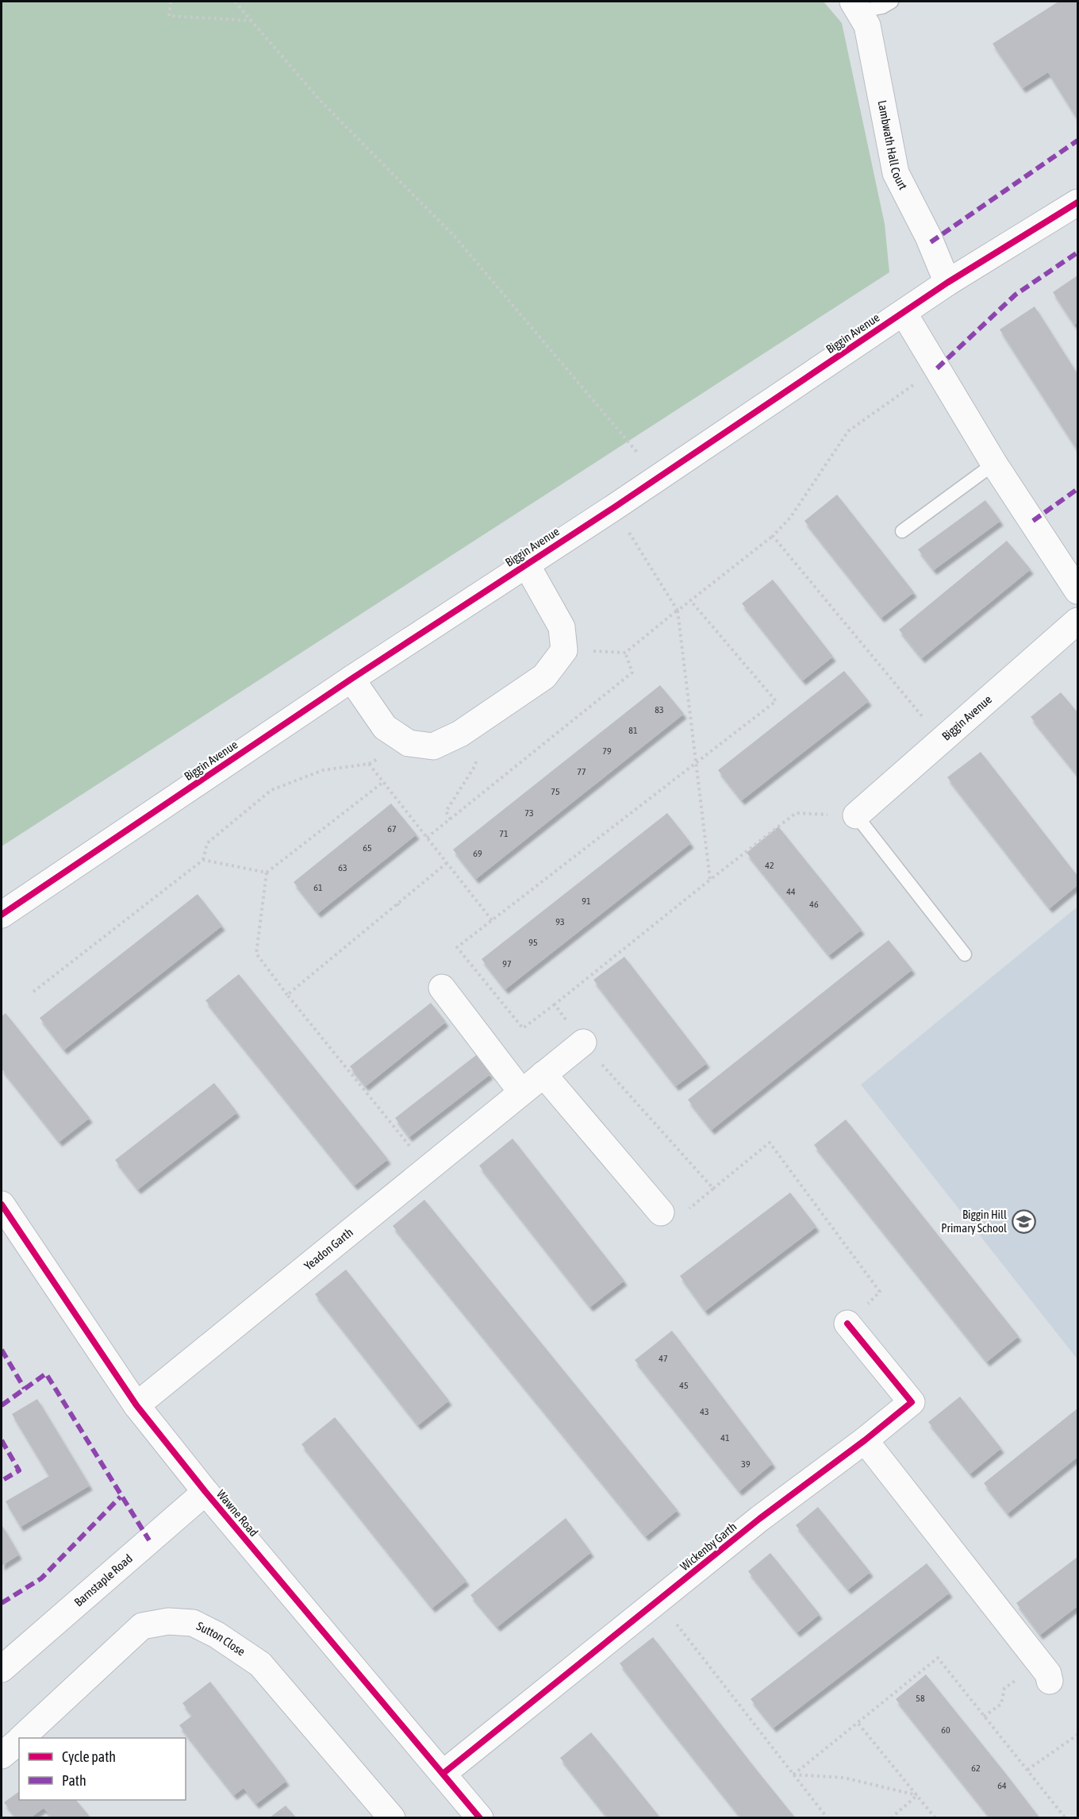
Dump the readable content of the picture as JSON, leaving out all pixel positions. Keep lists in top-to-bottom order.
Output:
{
  "streets": {
    "street": [
      "Lambwath Hall Court",
      "Biggin Avenue",
      "Yeadon Garth",
      "Wawne Road",
      "Wickenby Garth",
      "Barnstaple Road",
      "Sutton Close"
    ]
  },
  "crossings": [
    ["Lambwath Hall Court", "Biggin Avenue"],
    ["Yeadon Garth", "Wawne Road"],
    ["Wawne Road", "Wickenby Garth"],
    ["Wawne Road", "Barnstaple Road"]
  ],
  "places": {
    "school or university": ["Biggin Hill Primary School"]
  },
  "house_numbers": [
    "83",
    "81",
    "79",
    "77",
    "75",
    "73",
    "67",
    "71",
    "65",
    "69",
    "42",
    "63",
    "61",
    "44",
    "91",
    "46",
    "93",
    "95",
    "97",
    "47",
    "45",
    "43",
    "41",
    "39",
    "58",
    "60",
    "62",
    "64"
  ],
  "legend": ["Cycle path", "Path"]
}
